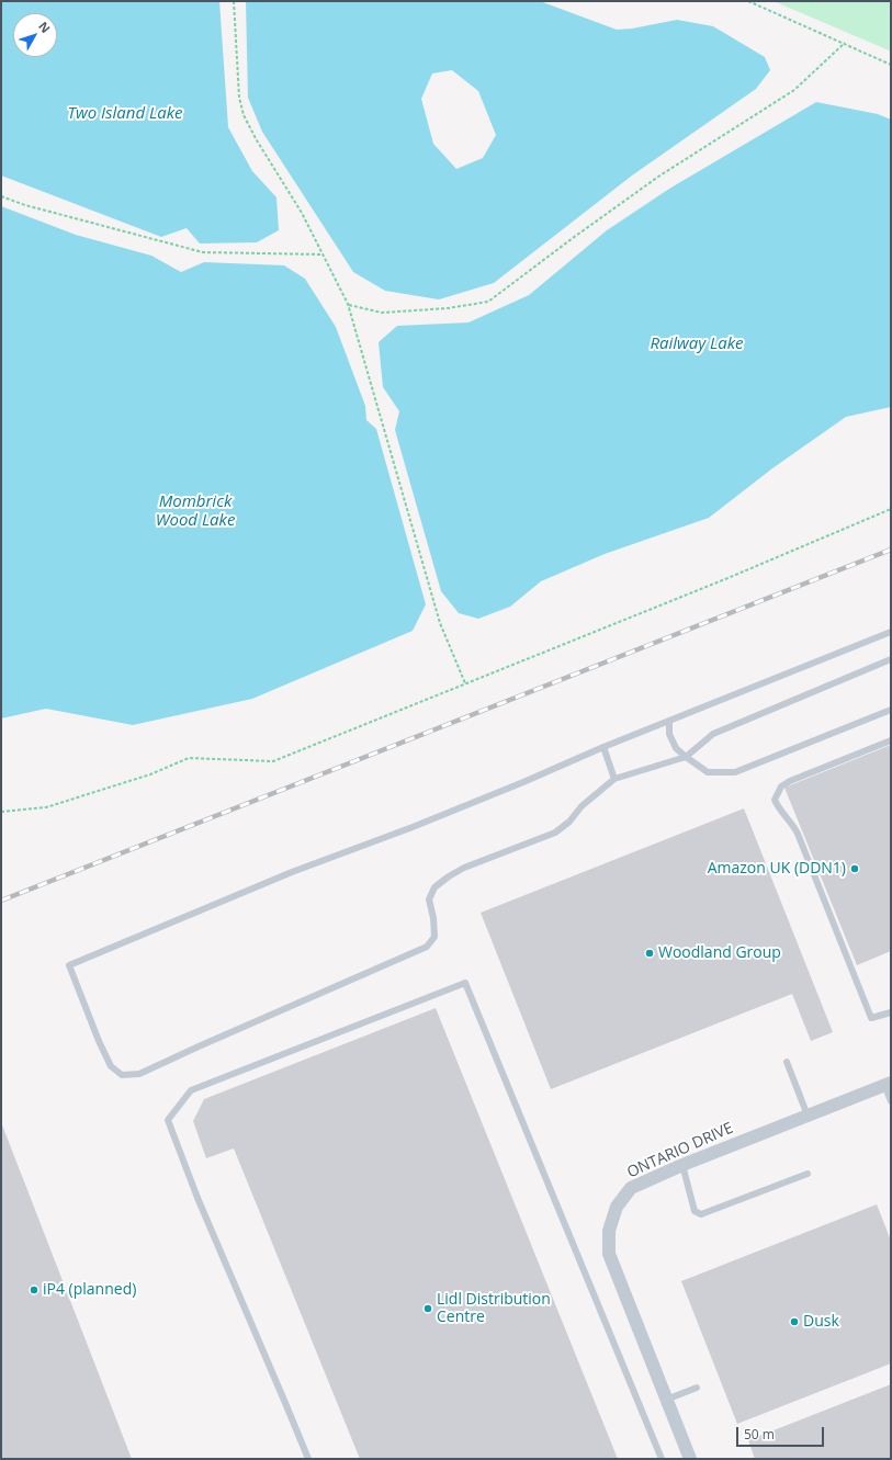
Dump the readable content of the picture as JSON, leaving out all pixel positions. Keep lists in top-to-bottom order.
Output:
{
  "streets": {
    "street": ["ONTARIO DRIVE"]
  },
  "water": ["Two Island Lake", "Railway Lake", "Mombrick Wood Lake"],
  "places": [
    "Amazon UK (DDN1)",
    "Woodland Group",
    "iP4 (planned)",
    "Lidl Distribution Centre",
    "Dusk"
  ],
  "scale_bar": "50 m",
  "north": "top right"
}
